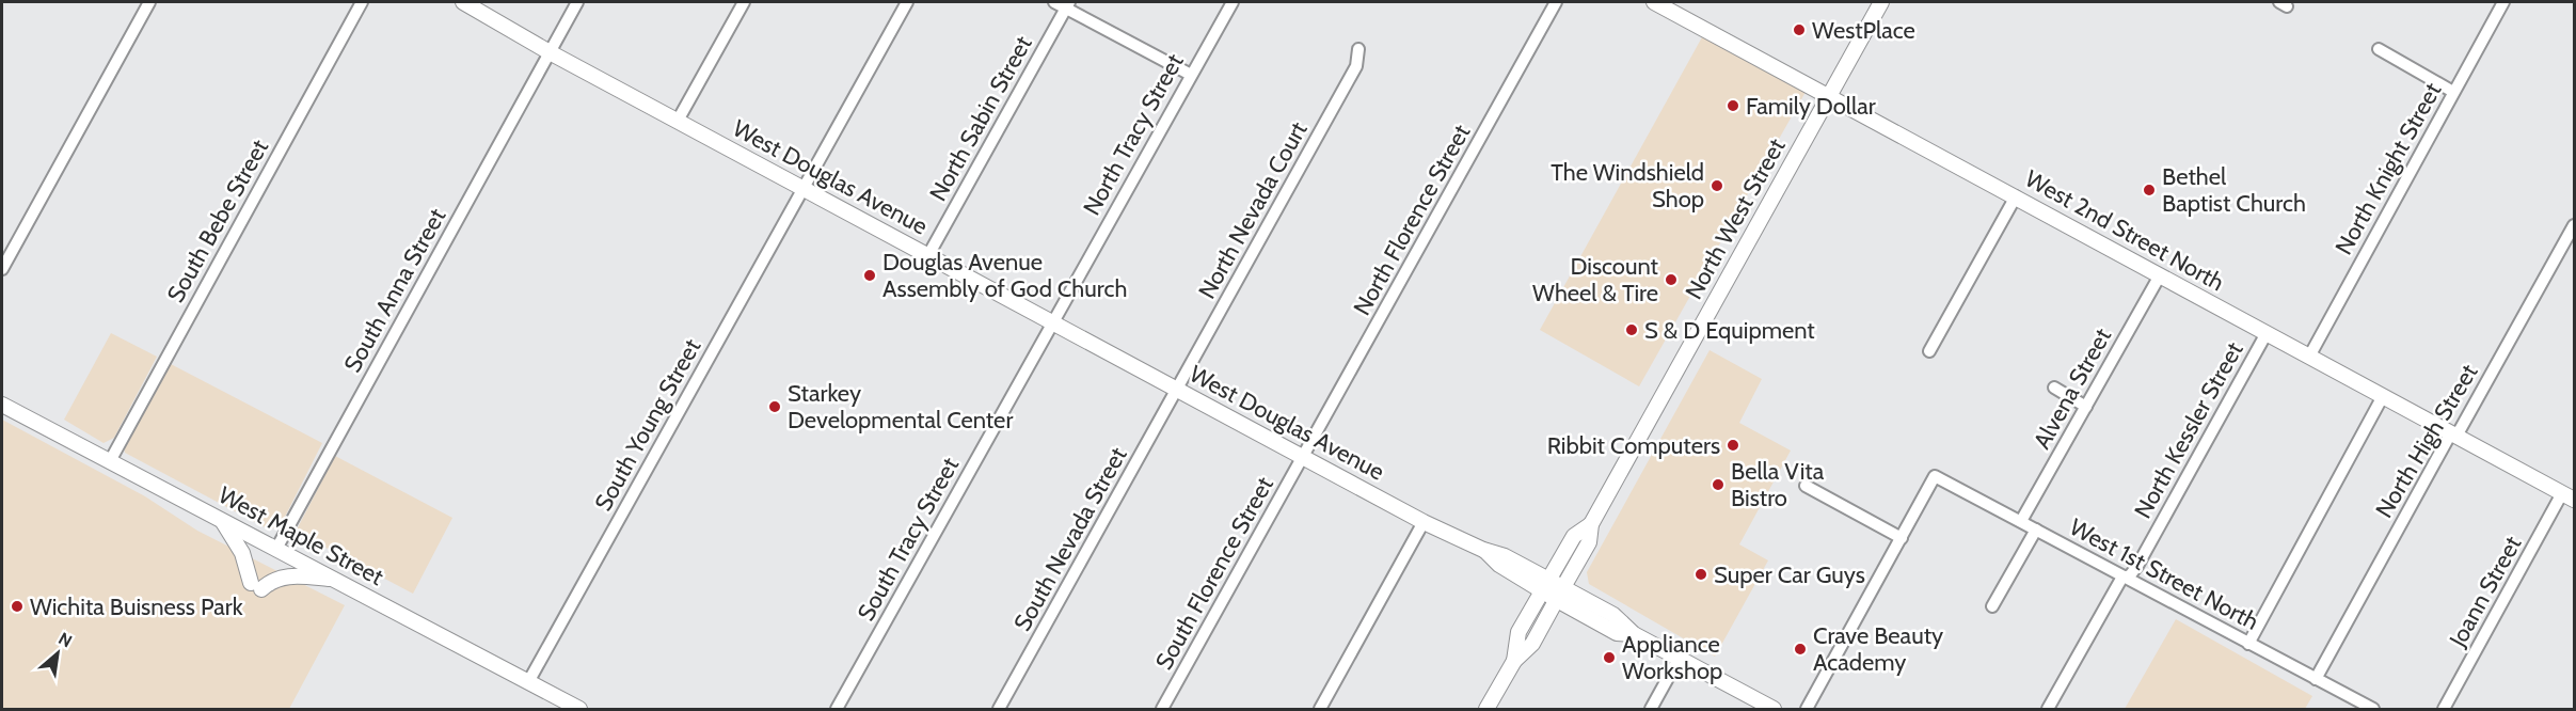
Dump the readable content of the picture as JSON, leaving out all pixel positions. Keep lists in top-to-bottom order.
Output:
{
  "streets": {
    "street": [
      "North Sabin Street",
      "North Tracy Street",
      "North Knight Street",
      "West Douglas Avenue",
      "North Nevada Court",
      "North West Street",
      "North Florence Street",
      "South Bebe Street",
      "West 2nd Street North",
      "South Anna Street",
      "Alvena Street",
      "South Young Street",
      "North Kessler Street",
      "North High Street",
      "West Maple Street",
      "South Tracy Street",
      "South Nevada Street",
      "South Florence Street",
      "West 1st Street North",
      "Joann Street"
    ]
  },
  "crossings": [
    ["North Sabin Street", "West Douglas Avenue"],
    ["North Tracy Street", "West Douglas Avenue"],
    ["North Tracy Street", "South Tracy Street"],
    ["North Knight Street", "West 2nd Street North"],
    ["West Douglas Avenue", "North Nevada Court"],
    ["West Douglas Avenue", "North West Street"],
    ["West Douglas Avenue", "North Florence Street"],
    ["West Douglas Avenue", "South Anna Street"],
    ["West Douglas Avenue", "South Young Street"],
    ["West Douglas Avenue", "South Tracy Street"],
    ["West Douglas Avenue", "South Nevada Street"],
    ["West Douglas Avenue", "South Florence Street"],
    ["North Nevada Court", "South Nevada Street"],
    ["North West Street", "West 2nd Street North"],
    ["North Florence Street", "South Florence Street"],
    ["South Bebe Street", "West Maple Street"],
    ["West 2nd Street North", "Alvena Street"],
    ["West 2nd Street North", "North Kessler Street"],
    ["West 2nd Street North", "North High Street"],
    ["West 2nd Street North", "Joann Street"],
    ["South Anna Street", "West Maple Street"],
    ["Alvena Street", "West 1st Street North"],
    ["South Young Street", "West Maple Street"],
    ["North Kessler Street", "West 1st Street North"],
    ["North High Street", "West 1st Street North"]
  ],
  "places": [
    "WestPlace",
    "Family Dollar",
    "The Windshield Shop",
    "Bethel Baptist Church",
    "Douglas Avenue Assembly of God Church",
    "Discount Wheel & Tire",
    "S & D Equipment",
    "Starkey Developmental Center",
    "Ribbit Computers",
    "Bella Vita Bistro",
    "Super Car Guys",
    "Wichita Buisness Park",
    "Crave Beauty Academy",
    "Appliance Workshop"
  ],
  "north": "top right"
}
